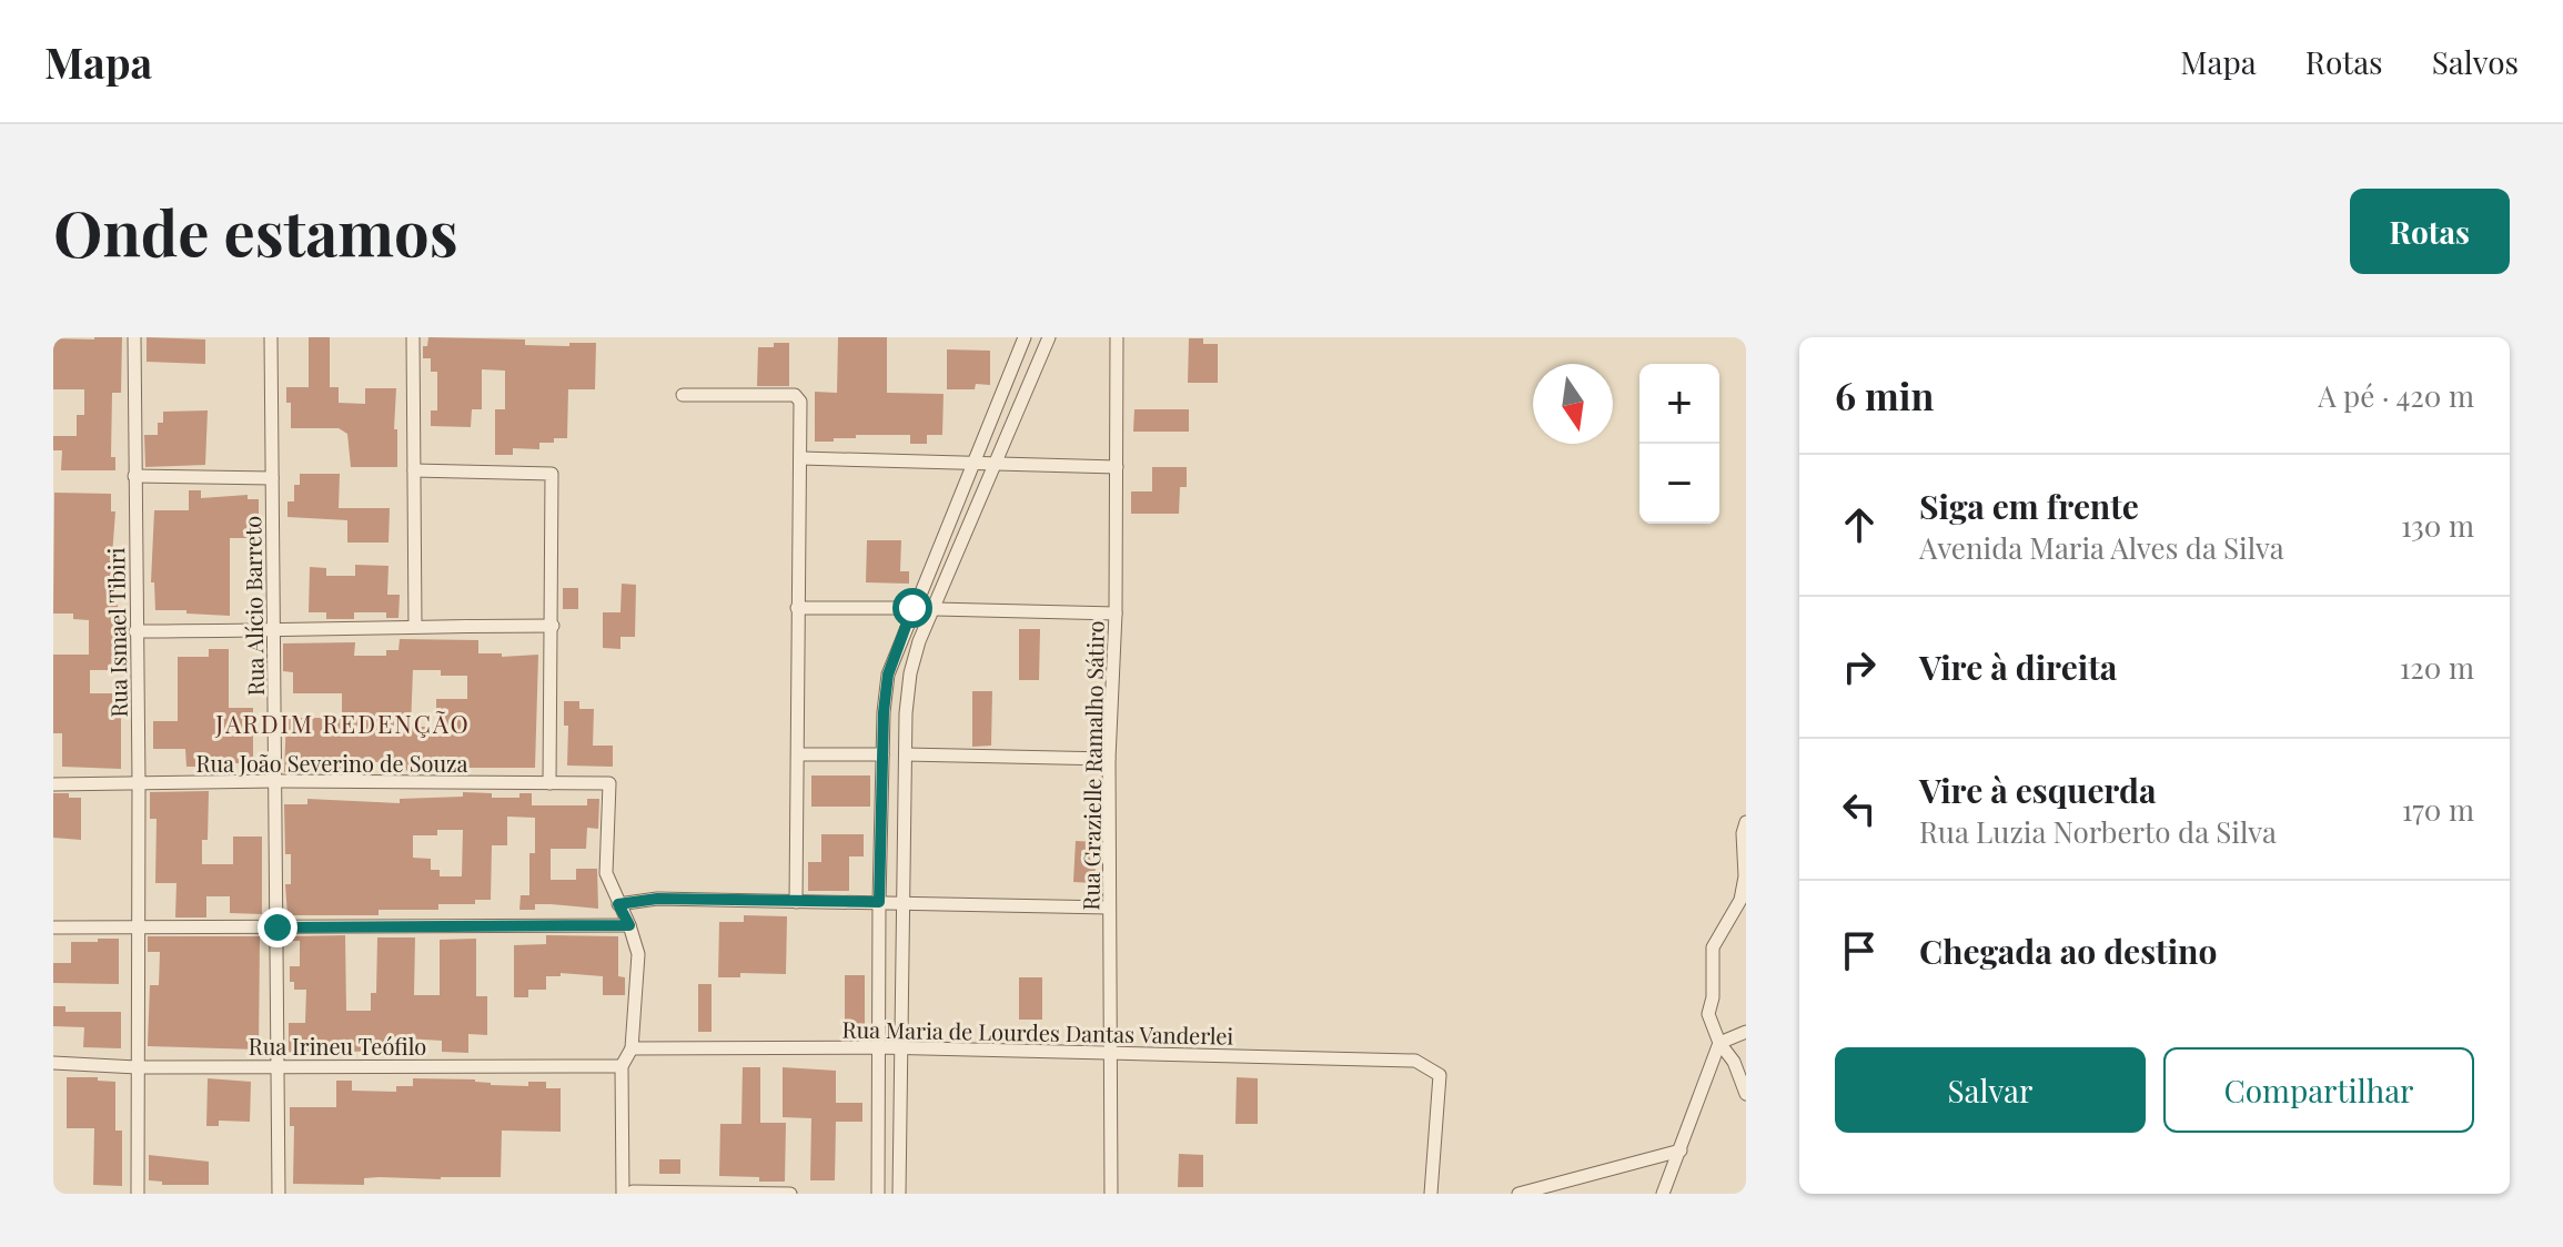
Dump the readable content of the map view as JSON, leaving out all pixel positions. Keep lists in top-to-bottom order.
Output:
{
  "streets": {
    "street": [
      "Rua Alício Barreto",
      "Rua Ismael Tibiri",
      "Rua João Severino de Souza",
      "Rua Grazielle Ramalho Sátiro",
      "Rua Maria de Lourdes Dantas Vanderlei",
      "Rua Irineu Teófilo"
    ]
  },
  "crossings": [
    ["Rua Alício Barreto", "Rua João Severino de Souza"],
    ["Rua Alício Barreto", "Rua Irineu Teófilo"],
    ["Rua Ismael Tibiri", "Rua João Severino de Souza"],
    ["Rua Ismael Tibiri", "Rua Irineu Teófilo"],
    ["Rua Grazielle Ramalho Sátiro", "Rua Maria de Lourdes Dantas Vanderlei"]
  ],
  "districts": ["JARDIM REDENÇÃO"],
  "north": "bottom",
  "page": {
    "header": "Mapa",
    "nav": ["Mapa", "Rotas", "Salvos"],
    "buttons": [
      "Rotas",
      ["Salvar", "Compartilhar"]
    ],
    "title": "Onde estamos",
    "heading": ["6 min", "A pé · 420 m"],
    "map_buttons": ["+", "−"],
    "list": [
      ["Siga em frente", "Avenida Maria Alves da Silva", "130 m"],
      ["Vire à direita", "120 m"],
      ["Vire à esquerda", "Rua Luzia Norberto da Silva", "170 m"],
      "Chegada ao destino"
    ]
  }
}
